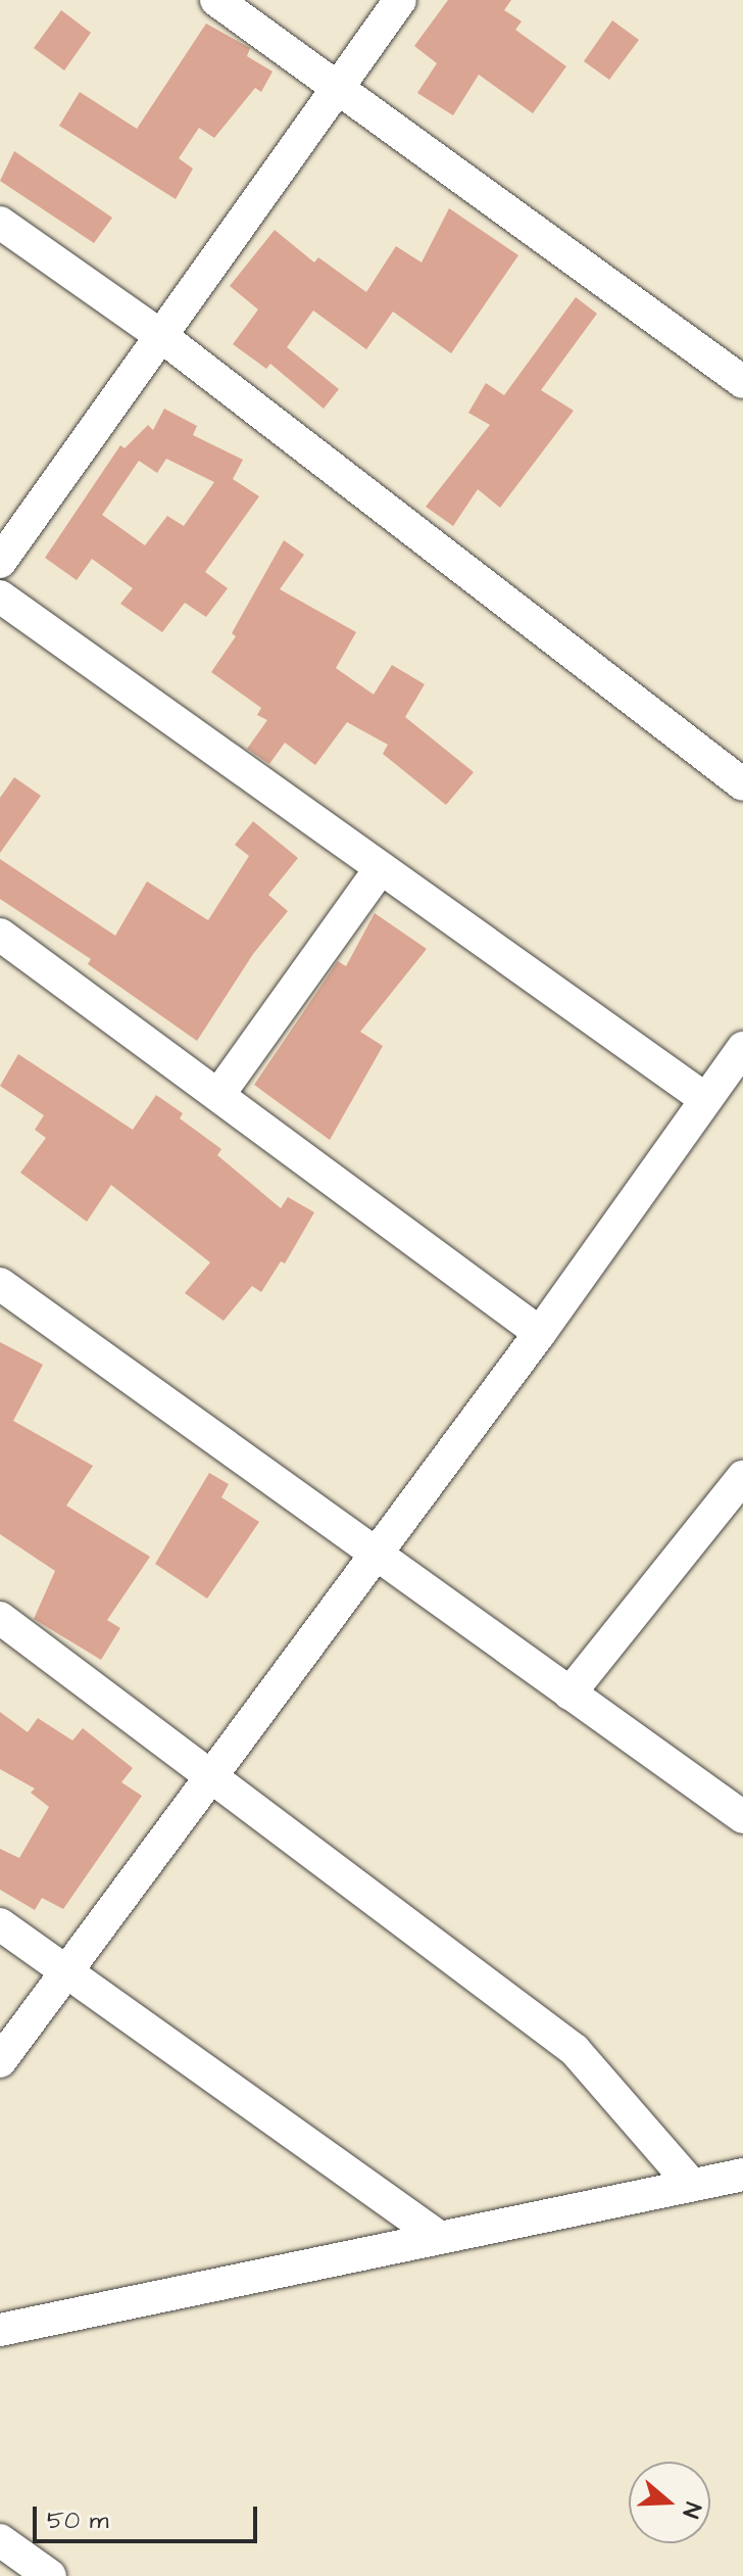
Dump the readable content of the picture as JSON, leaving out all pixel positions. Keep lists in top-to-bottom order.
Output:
{
  "scale_bar": "50 m",
  "north": "right"
}
